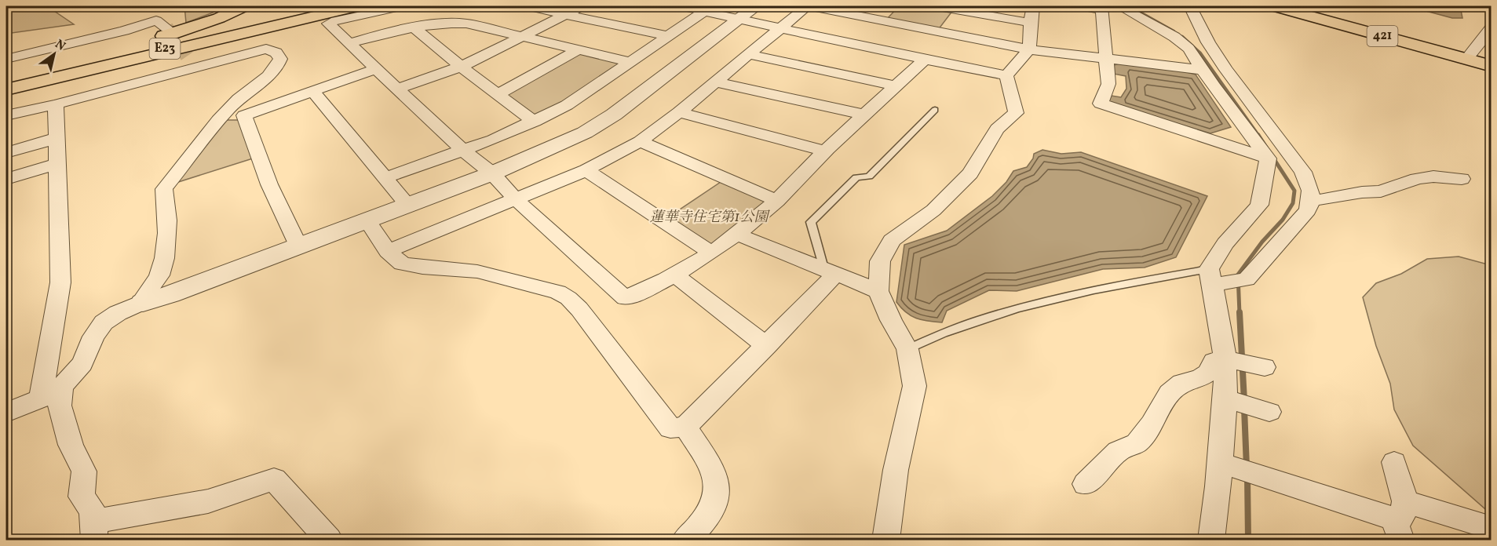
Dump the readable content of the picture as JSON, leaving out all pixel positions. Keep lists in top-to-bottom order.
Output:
{
  "streets": {
    "highway": ["421", "E23"]
  },
  "parks": ["蓮華寺住宅第1公園"],
  "north": "top right"
}
